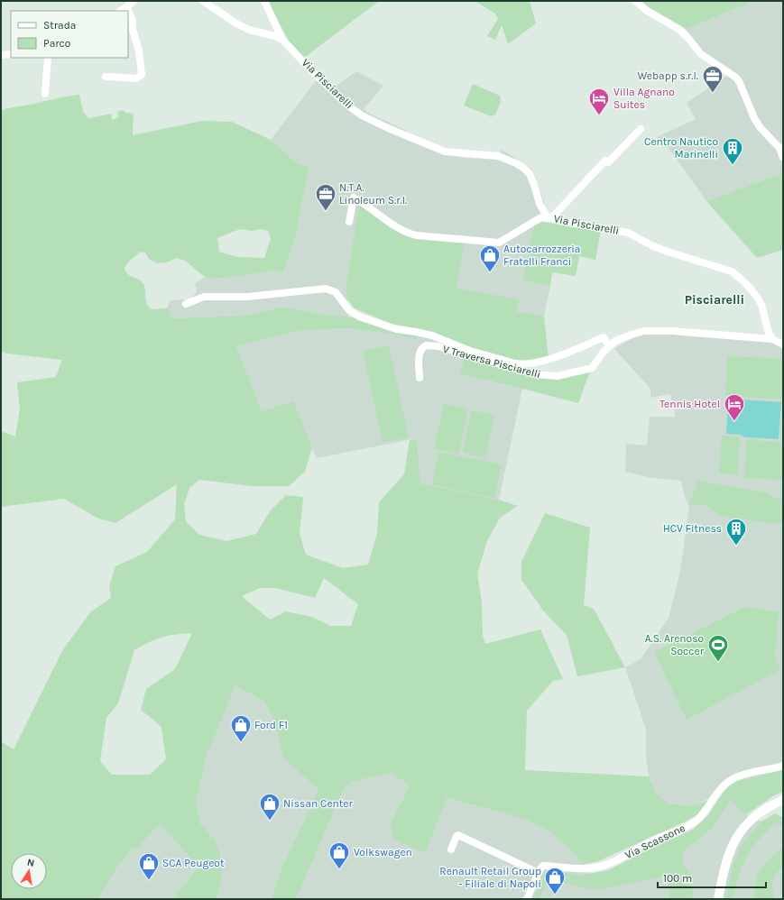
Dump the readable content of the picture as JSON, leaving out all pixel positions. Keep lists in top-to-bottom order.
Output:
{
  "streets": {
    "street": ["Via Pisciarelli", "V Traversa Pisciarelli", "Via Scassone"]
  },
  "crossings": [
    ["Via Pisciarelli", "V Traversa Pisciarelli"]
  ],
  "districts": ["Pisciarelli"],
  "places": {
    "office": ["Webapp s.r.l.", "N.T.A. Linoleum S.r.l."],
    "hotel": ["Villa Agnano Suites", "Tennis Hotel"],
    "building": ["Centro Nautico Marinelli", "HCV Fitness"],
    "shop": [
      "Autocarrozzeria Fratelli Franci",
      "Ford F1",
      "Nissan Center",
      "Volkswagen",
      "SCA Peugeot",
      "Renault Retail Group - Filiale di Napoli"
    ],
    "sports": ["A.S. Arenoso Soccer"]
  },
  "legend": ["Strada", "Parco"],
  "scale_bar": "100 m",
  "north": "top"
}
